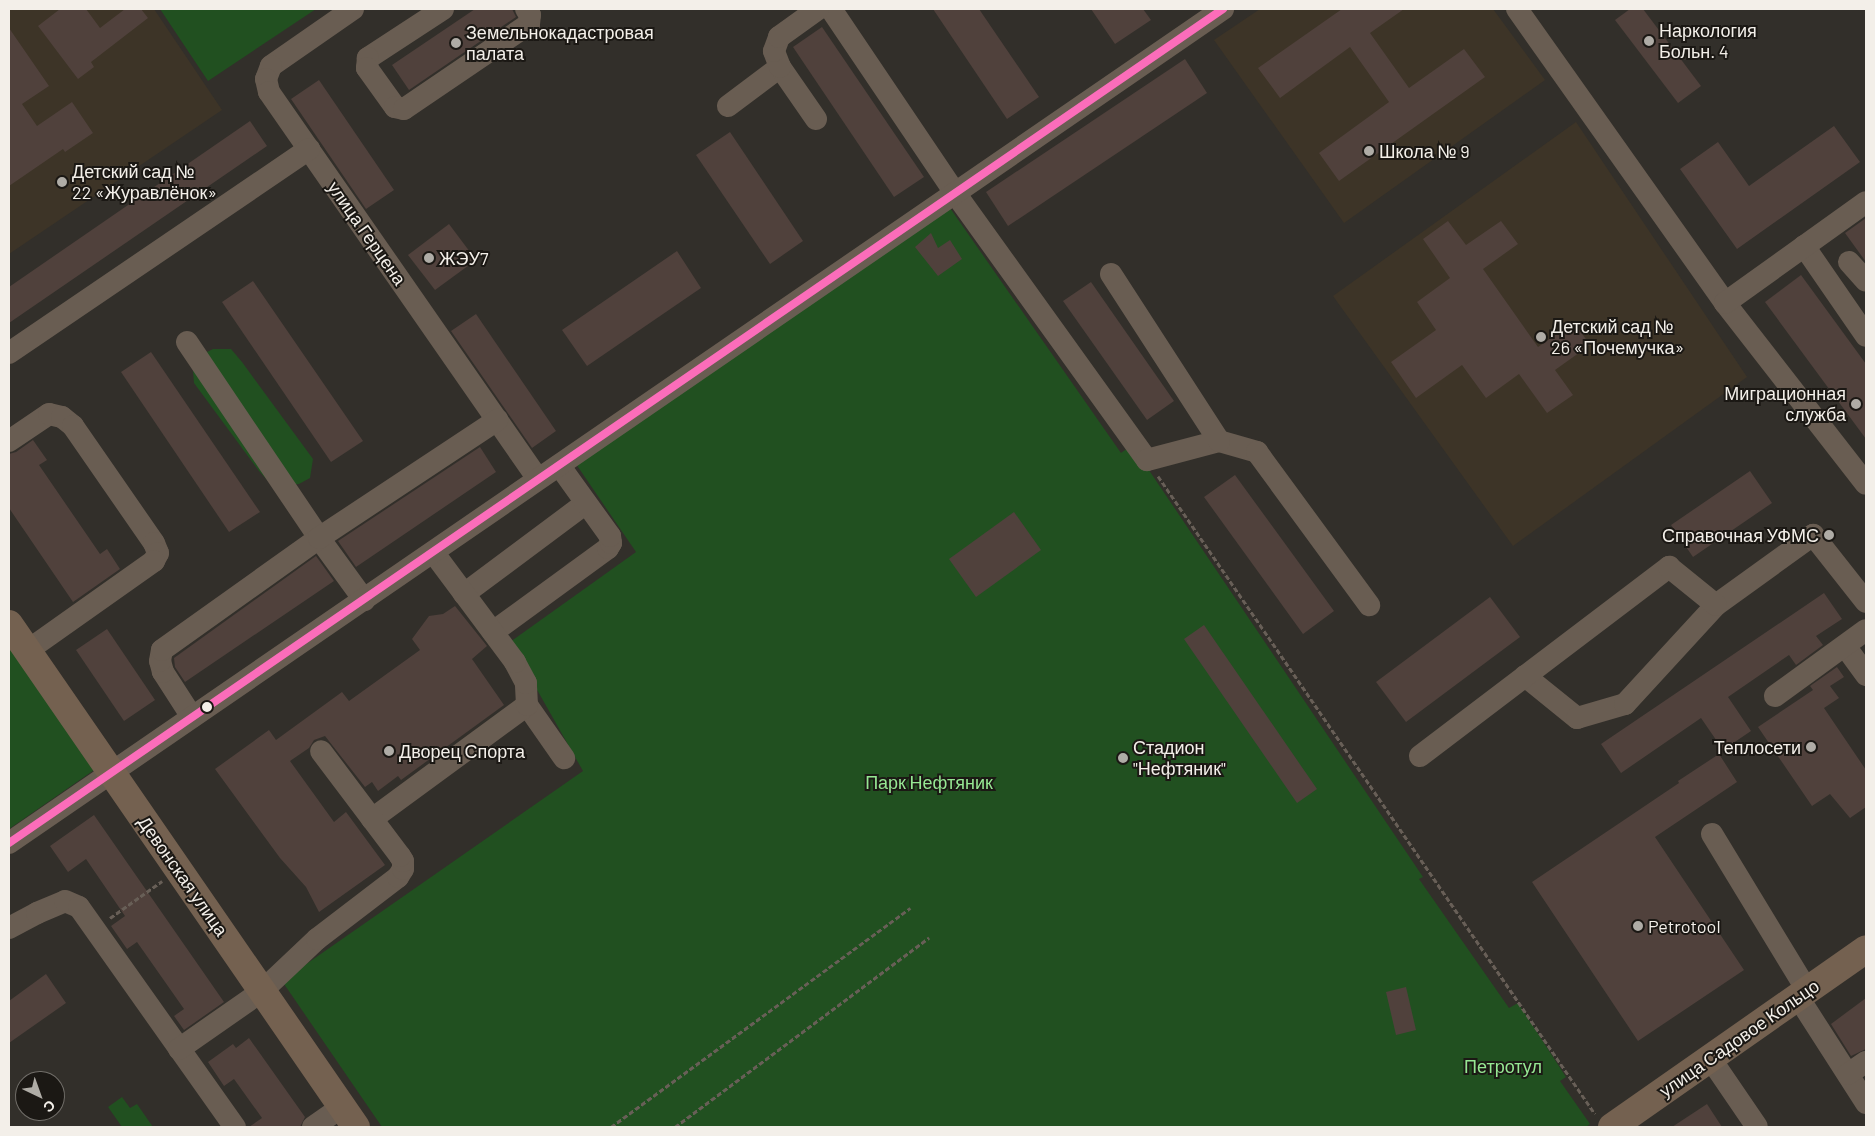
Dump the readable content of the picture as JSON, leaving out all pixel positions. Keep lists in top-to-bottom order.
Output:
{
  "streets": {
    "main road": ["Девонская улица", "улица Садовое Кольцо"],
    "street": ["улица Герцена"]
  },
  "parks": ["Парк Нефтяник", "Петротул"],
  "places": [
    "Наркология Больн. 4",
    "Земельнокадастровая палата",
    "Школа № 9",
    "Детский сад № 22 «Журавлёнок»",
    "ЖЭУ7",
    "Детский сад № 26 «Почемучка»",
    "Миграционная служба",
    "Справочная УФМС",
    "Теплосети",
    "Дворец Спорта",
    "Стадион \"Нефтяник\"",
    "Petrotool"
  ],
  "north": "bottom right"
}
